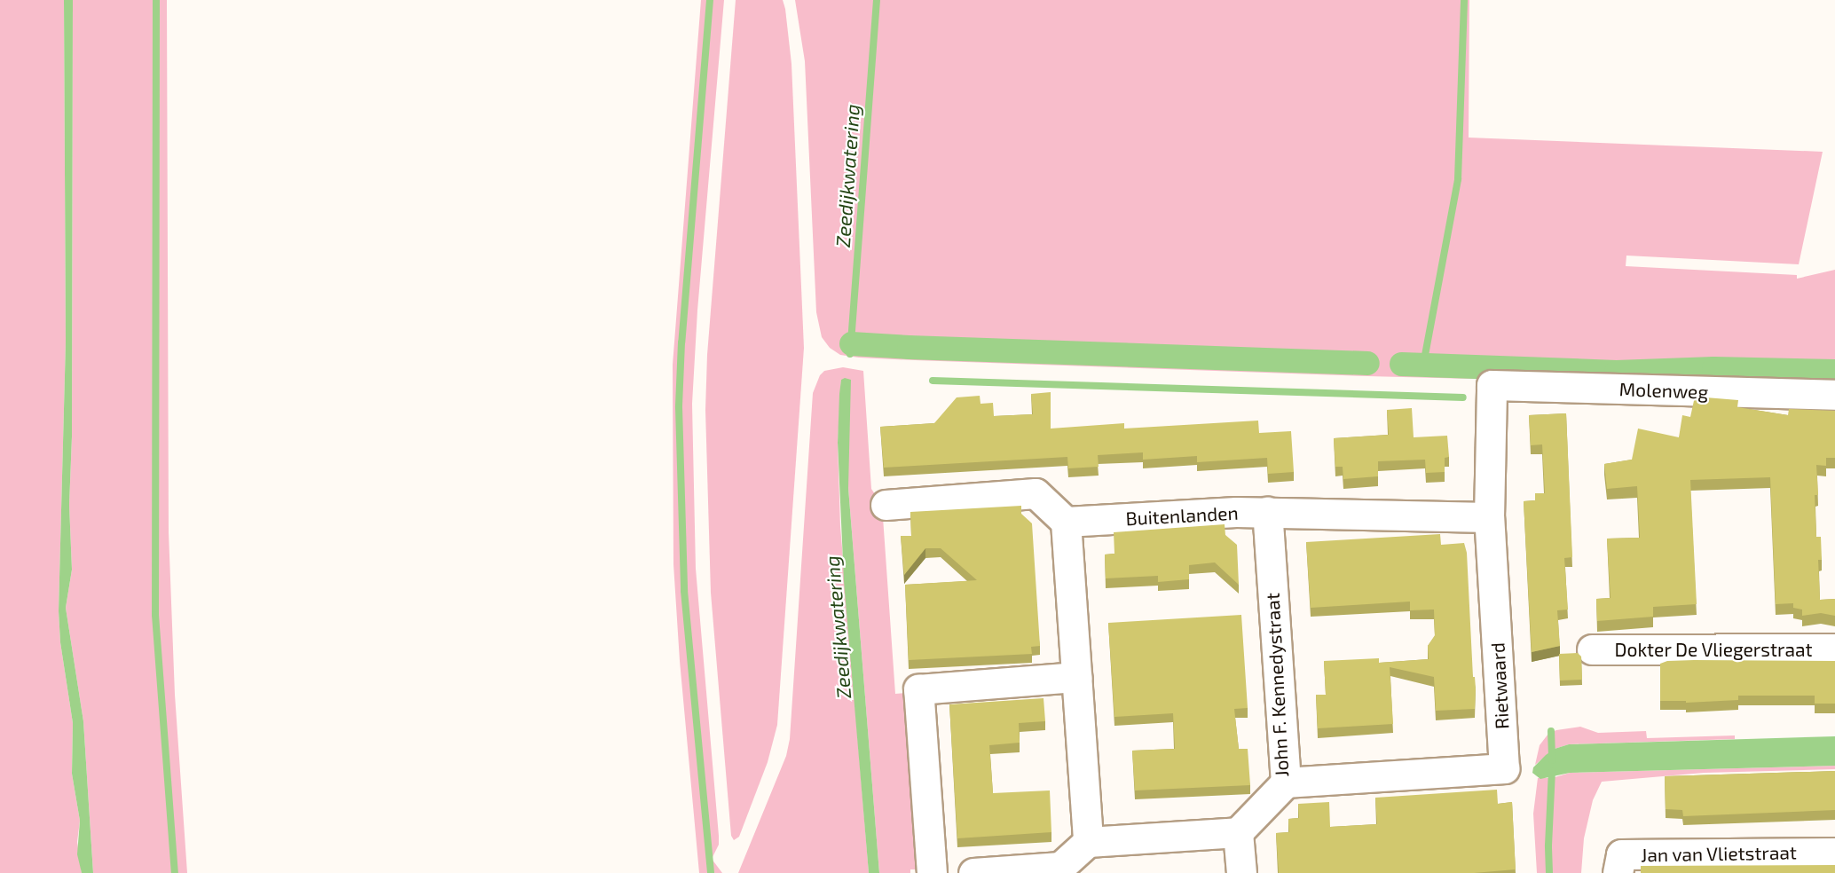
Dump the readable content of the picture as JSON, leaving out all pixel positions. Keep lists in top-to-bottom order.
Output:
{
  "streets": {
    "street": [
      "Molenweg",
      "Buitenlanden",
      "Dokter De Vliegerstraat",
      "John F. Kennedystraat",
      "Rietwaard",
      "Jan van Vlietstraat"
    ]
  },
  "crossings": [
    ["Molenweg", "Rietwaard"],
    ["Buitenlanden", "John F. Kennedystraat"],
    ["Buitenlanden", "Rietwaard"],
    ["John F. Kennedystraat", "Rietwaard"]
  ],
  "water": ["Zeedijkwatering"]
}
